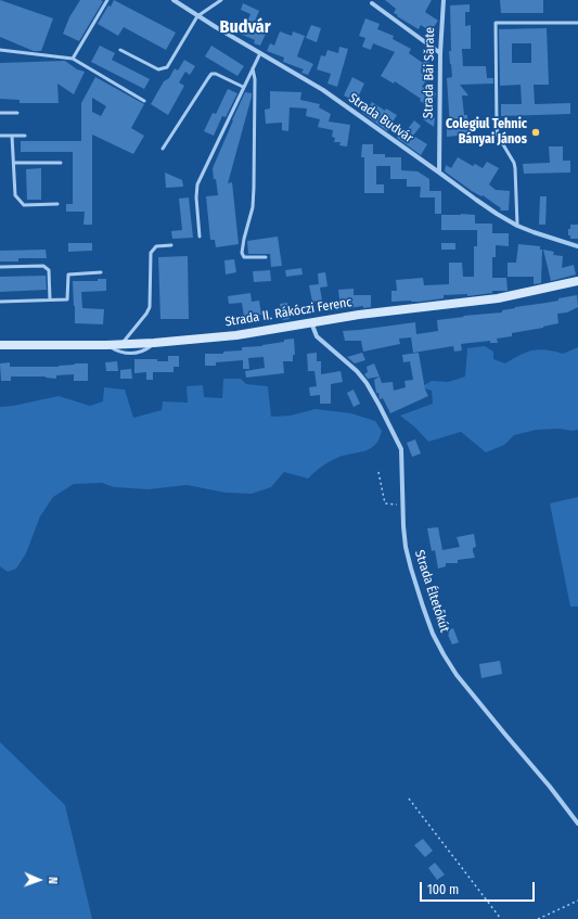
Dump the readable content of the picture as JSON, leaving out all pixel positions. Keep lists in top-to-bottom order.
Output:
{
  "streets": {
    "main road": ["Strada II. Rákóczi Ferenc"],
    "street": ["Strada Băi Sărate", "Strada Budvár", "Strada Éltetőkút"]
  },
  "crossings": [
    ["Strada Băi Sărate", "Strada Budvár"],
    ["Strada II. Rákóczi Ferenc", "Strada Éltetőkút"]
  ],
  "districts": ["Budvár"],
  "places": ["Colegiul Tehnic Bányai János"],
  "scale_bar": "100 m",
  "north": "right"
}
